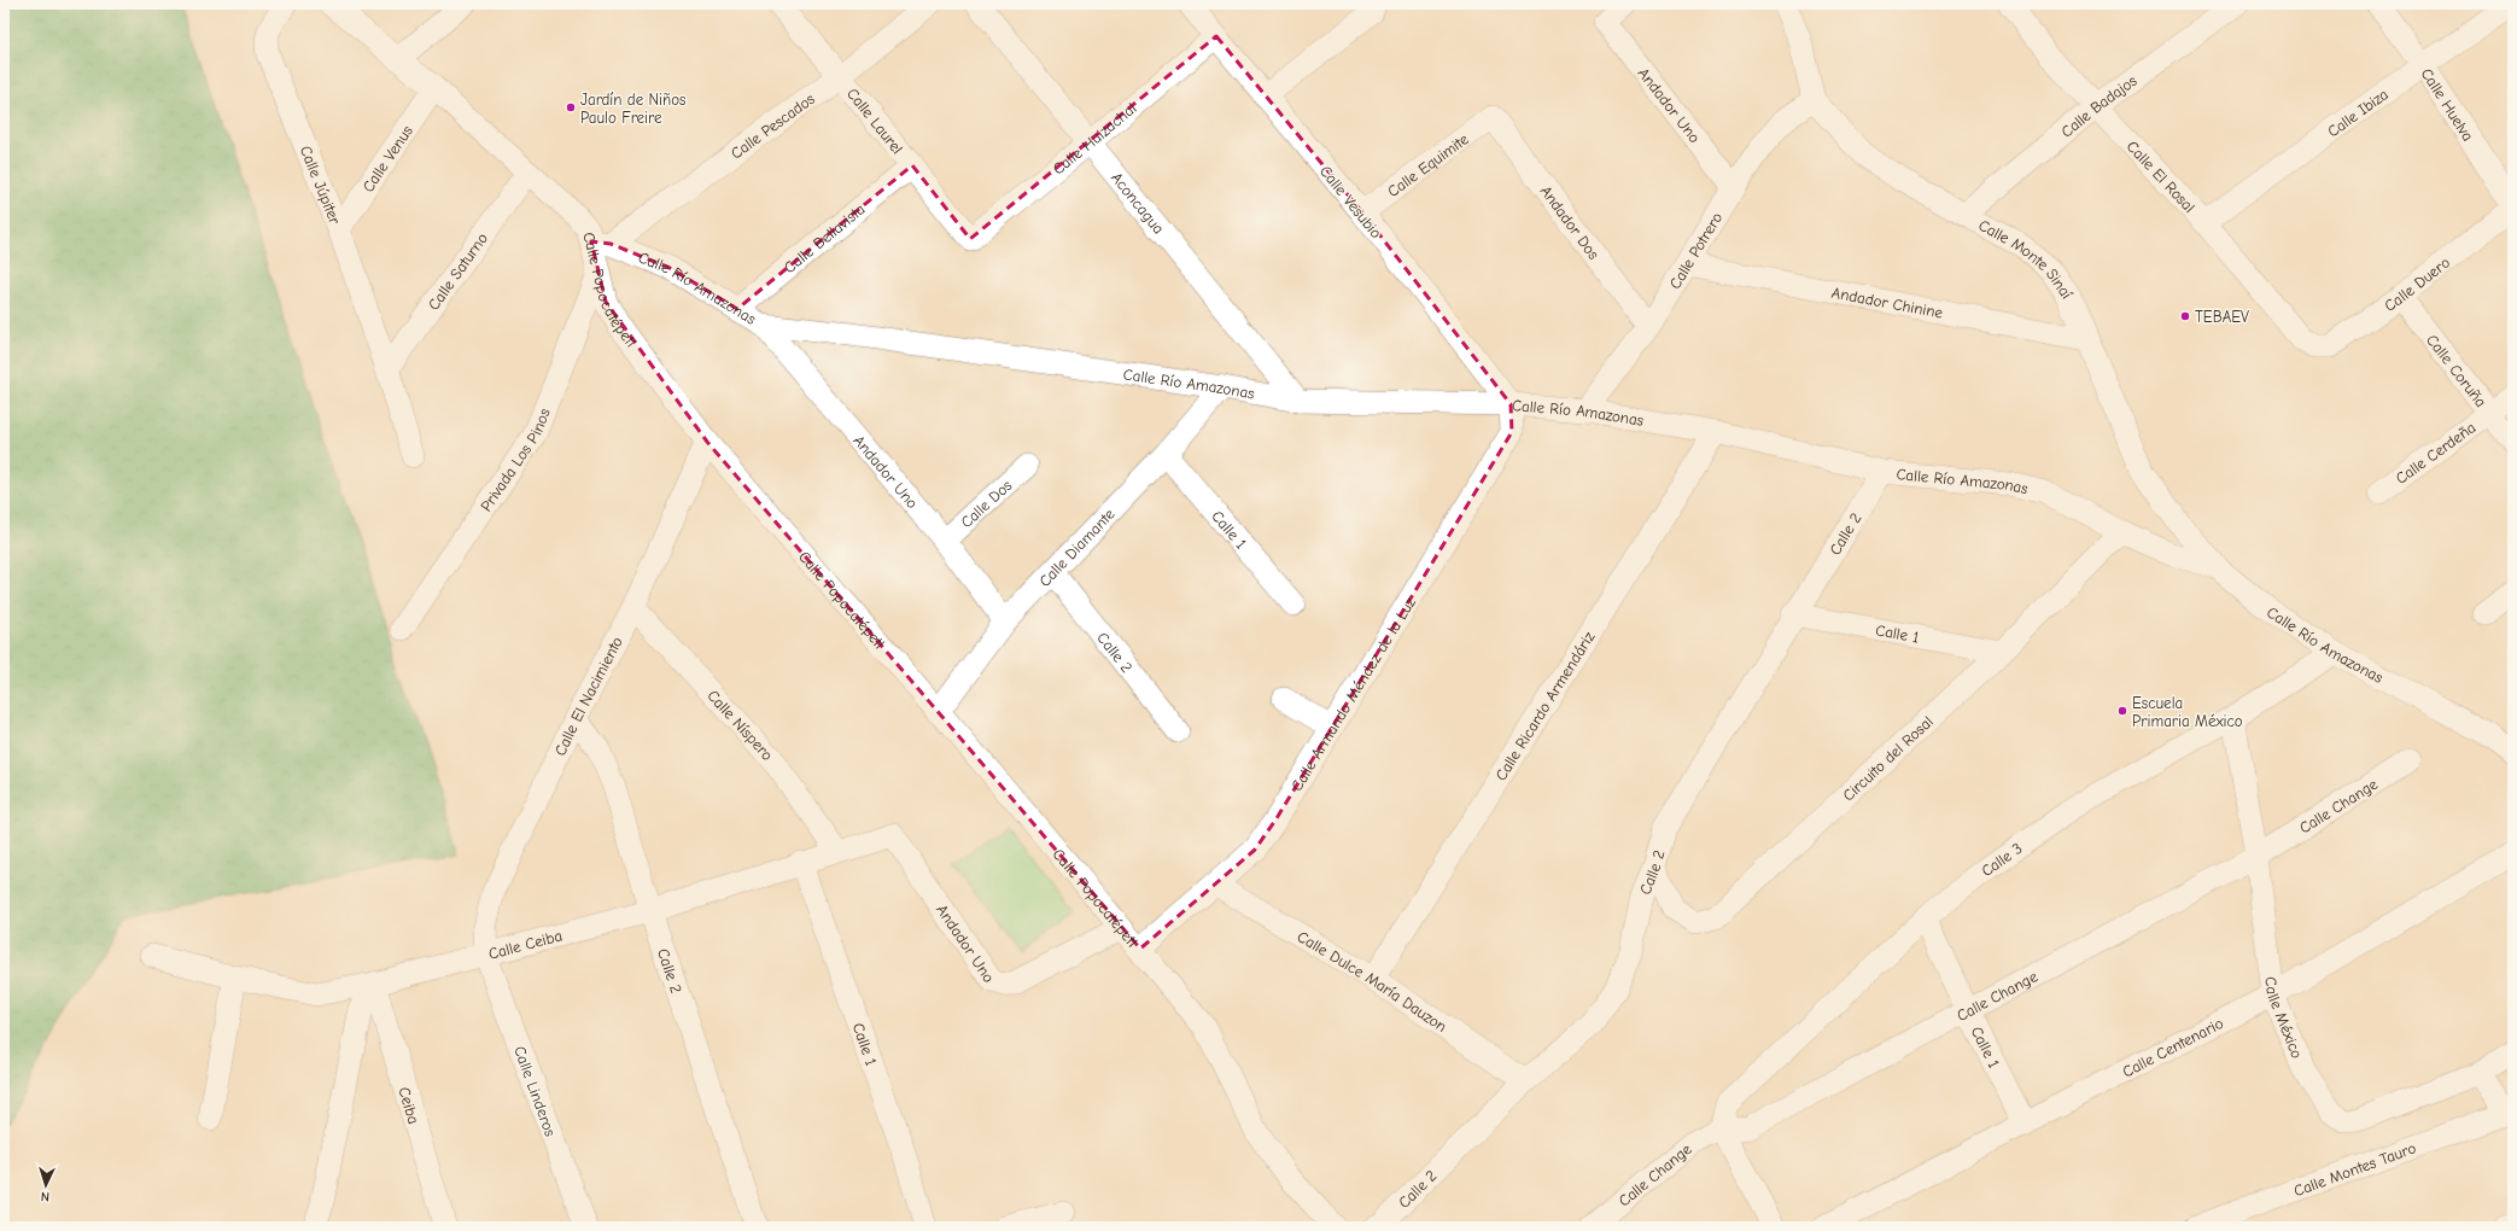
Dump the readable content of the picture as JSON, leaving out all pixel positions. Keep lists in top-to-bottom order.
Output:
{
  "streets": {
    "street": [
      "Andador Uno",
      "Calle Huelva",
      "Calle Badajos",
      "Calle Ibiza",
      "Calle Laurel",
      "Calle Pescados",
      "Calle Huizachal",
      "Calle Venus",
      "Calle Equimite",
      "Calle El Rosal",
      "Calle Júpiter",
      "Aconcagua",
      "Calle Vesubio",
      "Andador Dos",
      "Calle Bellavista",
      "Calle Potrero",
      "Calle Monte Sinaí",
      "Calle Saturno",
      "Calle Duero",
      "Calle Popocatépetl",
      "Calle Río Amazonas",
      "Andador Chinine",
      "Calle Coruña",
      "Calle Cerdeña",
      "Privada Los Pinos",
      "Calle Dos",
      "Calle 1",
      "Calle 2",
      "Calle Diamante",
      "Calle Armando Méndez de la Luz",
      "Calle El Nacimiento",
      "Calle Ricardo Armendáriz",
      "Calle Níspero",
      "Circuito del Rosal",
      "Calle Change",
      "Calle 3",
      "Calle Ceiba",
      "Calle Dulce María Dauzon",
      "Calle México",
      "Calle Centenario",
      "Calle Linderos",
      "Ceiba",
      "Calle Montes Tauro"
    ]
  },
  "crossings": [
    ["Andador Uno", "Calle Potrero"],
    ["Andador Uno", "Calle Popocatépetl"],
    ["Andador Uno", "Calle Río Amazonas"],
    ["Andador Uno", "Calle Dos"],
    ["Andador Uno", "Calle Diamante"],
    ["Andador Uno", "Calle Ceiba"],
    ["Calle Huelva", "Calle Ibiza"],
    ["Calle Huelva", "Calle Duero"],
    ["Calle Badajos", "Calle El Rosal"],
    ["Calle Badajos", "Calle Monte Sinaí"],
    ["Calle Ibiza", "Calle El Rosal"],
    ["Calle Laurel", "Calle Pescados"],
    ["Calle Laurel", "Calle Huizachal"],
    ["Calle Laurel", "Calle Bellavista"],
    ["Calle Pescados", "Calle Popocatépetl"],
    ["Calle Pescados", "Calle Río Amazonas"],
    ["Calle Huizachal", "Aconcagua"],
    ["Calle Huizachal", "Calle Vesubio"],
    ["Calle Venus", "Calle Júpiter"],
    ["Calle Venus", "Calle Popocatépetl"],
    ["Calle Equimite", "Calle Vesubio"],
    ["Calle Equimite", "Andador Dos"],
    ["Calle El Rosal", "Calle Duero"],
    ["Calle Júpiter", "Calle Saturno"],
    ["Aconcagua", "Calle Río Amazonas"],
    ["Calle Vesubio", "Calle Río Amazonas"],
    ["Calle Vesubio", "Calle Armando Méndez de la Luz"],
    ["Andador Dos", "Calle Potrero"],
    ["Calle Bellavista", "Calle Río Amazonas"],
    ["Calle Potrero", "Calle Monte Sinaí"],
    ["Calle Potrero", "Calle Río Amazonas"],
    ["Calle Potrero", "Andador Chinine"],
    ["Calle Monte Sinaí", "Calle Río Amazonas"],
    ["Calle Monte Sinaí", "Andador Chinine"],
    ["Calle Saturno", "Calle Popocatépetl"],
    ["Calle Duero", "Calle Coruña"],
    ["Calle Popocatépetl", "Calle Río Amazonas"],
    ["Calle Popocatépetl", "Privada Los Pinos"],
    ["Calle Popocatépetl", "Calle Diamante"],
    ["Calle Popocatépetl", "Calle Armando Méndez de la Luz"],
    ["Calle Popocatépetl", "Calle El Nacimiento"],
    ["Calle Río Amazonas", "Calle 2"],
    ["Calle Río Amazonas", "Calle Diamante"],
    ["Calle Río Amazonas", "Calle Armando Méndez de la Luz"],
    ["Calle Río Amazonas", "Calle Ricardo Armendáriz"],
    ["Calle Río Amazonas", "Circuito del Rosal"],
    ["Calle Río Amazonas", "Calle 3"],
    ["Calle Coruña", "Calle Cerdeña"],
    ["Calle 1", "Calle 2"],
    ["Calle 1", "Calle Diamante"],
    ["Calle 1", "Circuito del Rosal"],
    ["Calle 1", "Calle Change"],
    ["Calle 1", "Calle 3"],
    ["Calle 1", "Calle Ceiba"],
    ["Calle 1", "Calle Centenario"],
    ["Calle 2", "Calle Diamante"],
    ["Calle 2", "Calle El Nacimiento"],
    ["Calle 2", "Circuito del Rosal"],
    ["Calle 2", "Calle Ceiba"],
    ["Calle 2", "Calle Dulce María Dauzon"],
    ["Calle Armando Méndez de la Luz", "Calle Dulce María Dauzon"],
    ["Calle El Nacimiento", "Calle Níspero"],
    ["Calle El Nacimiento", "Calle Ceiba"],
    ["Calle El Nacimiento", "Calle Linderos"],
    ["Calle Ricardo Armendáriz", "Calle Dulce María Dauzon"],
    ["Calle Níspero", "Calle Ceiba"],
    ["Calle Change", "Calle 3"],
    ["Calle Change", "Calle México"],
    ["Calle 3", "Calle México"],
    ["Calle Ceiba", "Calle Linderos"],
    ["Calle Ceiba", "Ceiba"],
    ["Calle México", "Calle Centenario"]
  ],
  "places": ["Jardín de Niños Paulo Freire", "TEBAEV", "Escuela Primaria México"],
  "north": "bottom"
}
